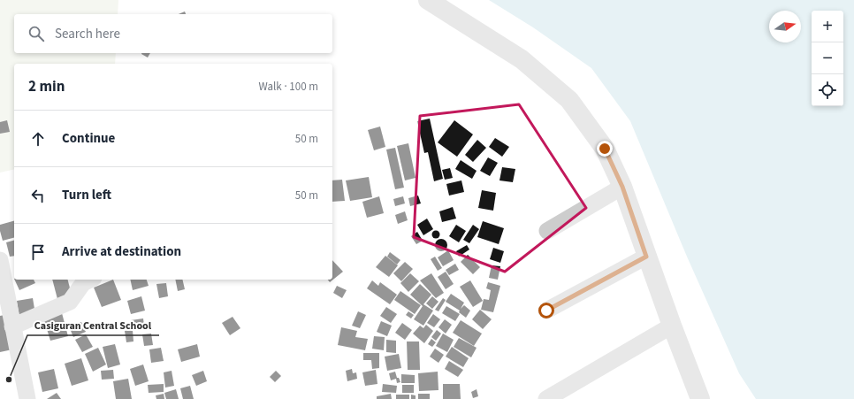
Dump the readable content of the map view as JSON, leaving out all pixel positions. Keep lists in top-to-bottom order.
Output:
{
  "places": ["Casiguran Central School"],
  "north": "right",
  "page": {
    "map_buttons": ["+", "−"],
    "search": "Search here",
    "heading": ["2 min", "Walk · 100 m"],
    "list": [
      ["Continue", "50 m"],
      ["Turn left", "50 m"],
      "Arrive at destination"
    ]
  }
}
